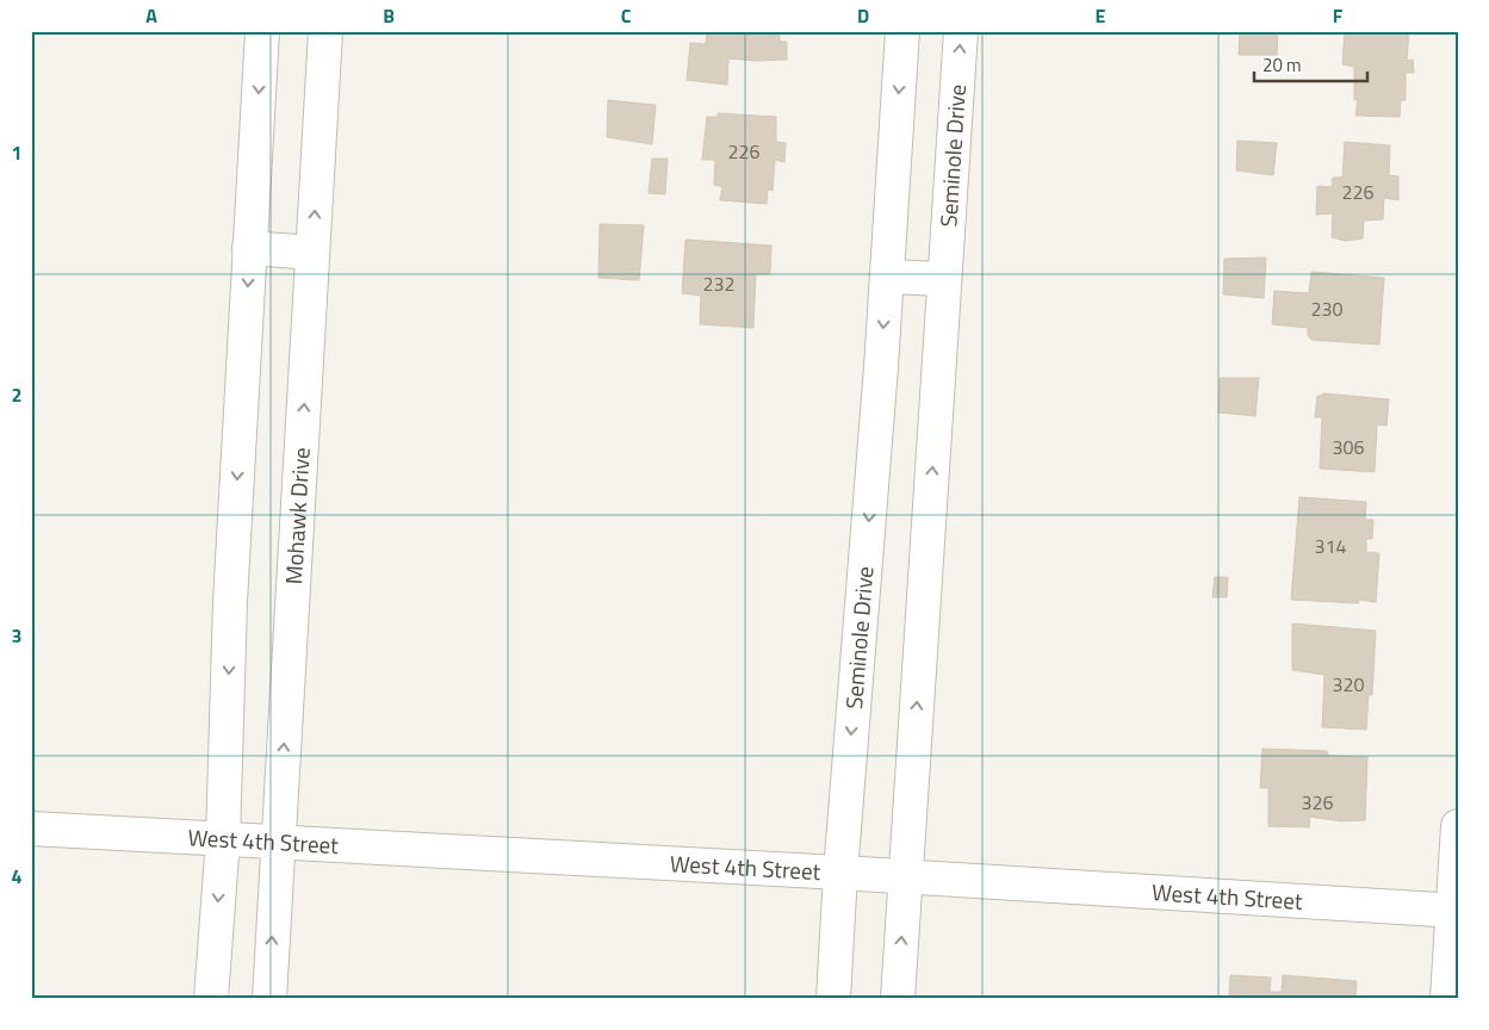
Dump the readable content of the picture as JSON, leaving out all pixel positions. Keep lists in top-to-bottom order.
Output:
{
  "streets": {
    "street": ["Seminole Drive", "Mohawk Drive", "West 4th Street"]
  },
  "crossings": [
    ["Seminole Drive", "West 4th Street"],
    ["Mohawk Drive", "West 4th Street"]
  ],
  "house_numbers": [
    "226",
    "226",
    "232",
    "230",
    "306",
    "314",
    "320",
    "326"
  ],
  "scale_bar": "20 m",
  "grid": {
    "columns": [
      "A",
      "B",
      "C",
      "D",
      "E",
      "F"
    ],
    "rows": [
      "1",
      "2",
      "3",
      "4"
    ]
  }
}
